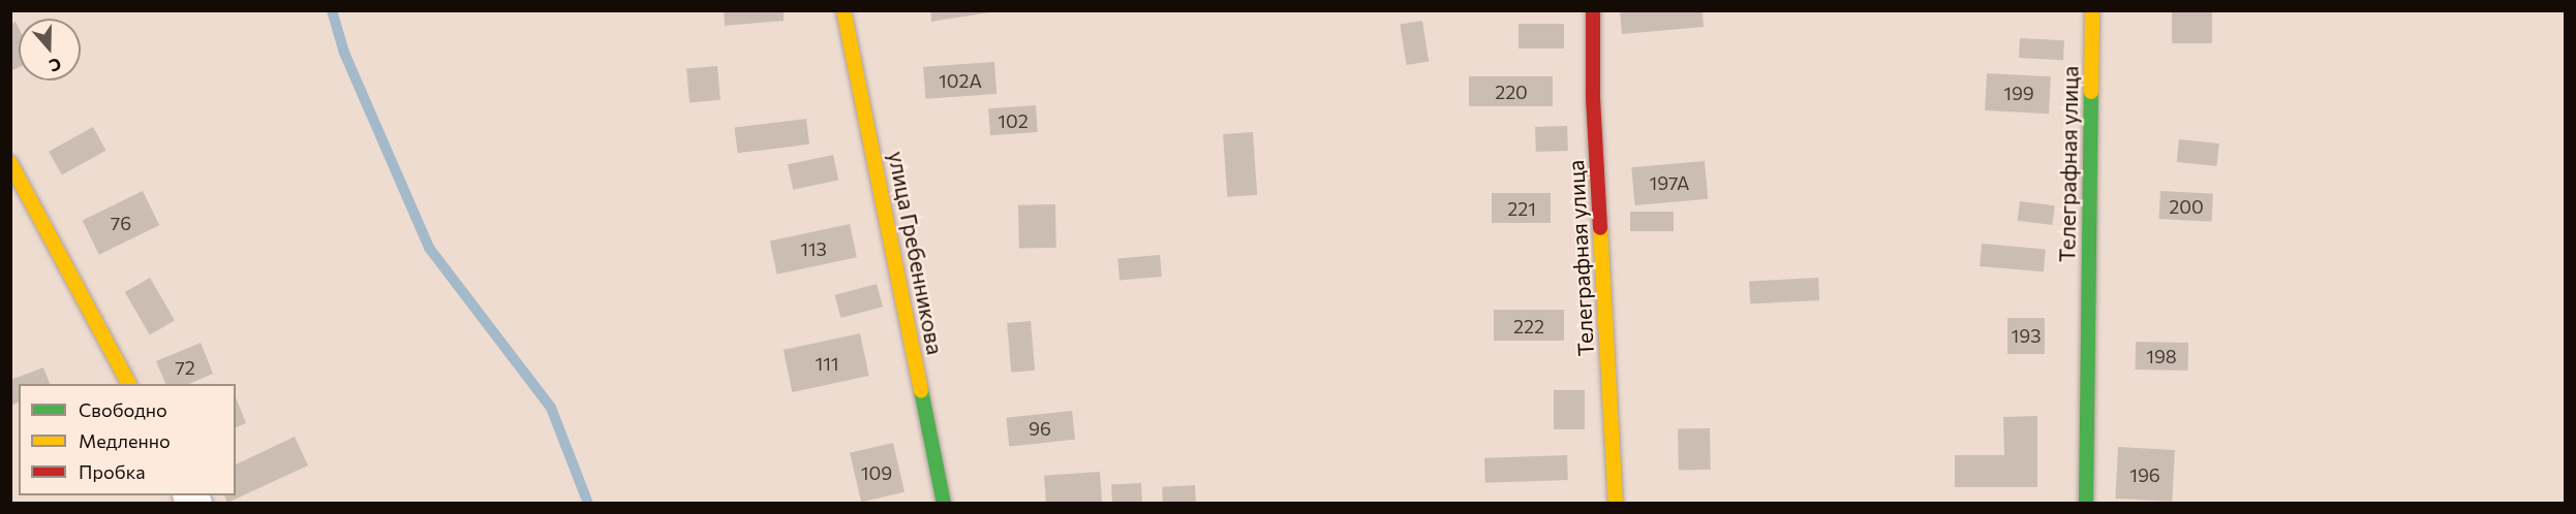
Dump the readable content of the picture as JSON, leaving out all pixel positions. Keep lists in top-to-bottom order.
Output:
{
  "streets": {
    "street": ["Телеграфная улица", "улица Гребенникова"]
  },
  "house_numbers": [
    "102А",
    "220",
    "199",
    "102",
    "197А",
    "200",
    "221",
    "76",
    "113",
    "222",
    "193",
    "198",
    "111",
    "72",
    "96",
    "109",
    "196"
  ],
  "legend": ["Свободно", "Медленно", "Пробка"],
  "north": "bottom"
}
